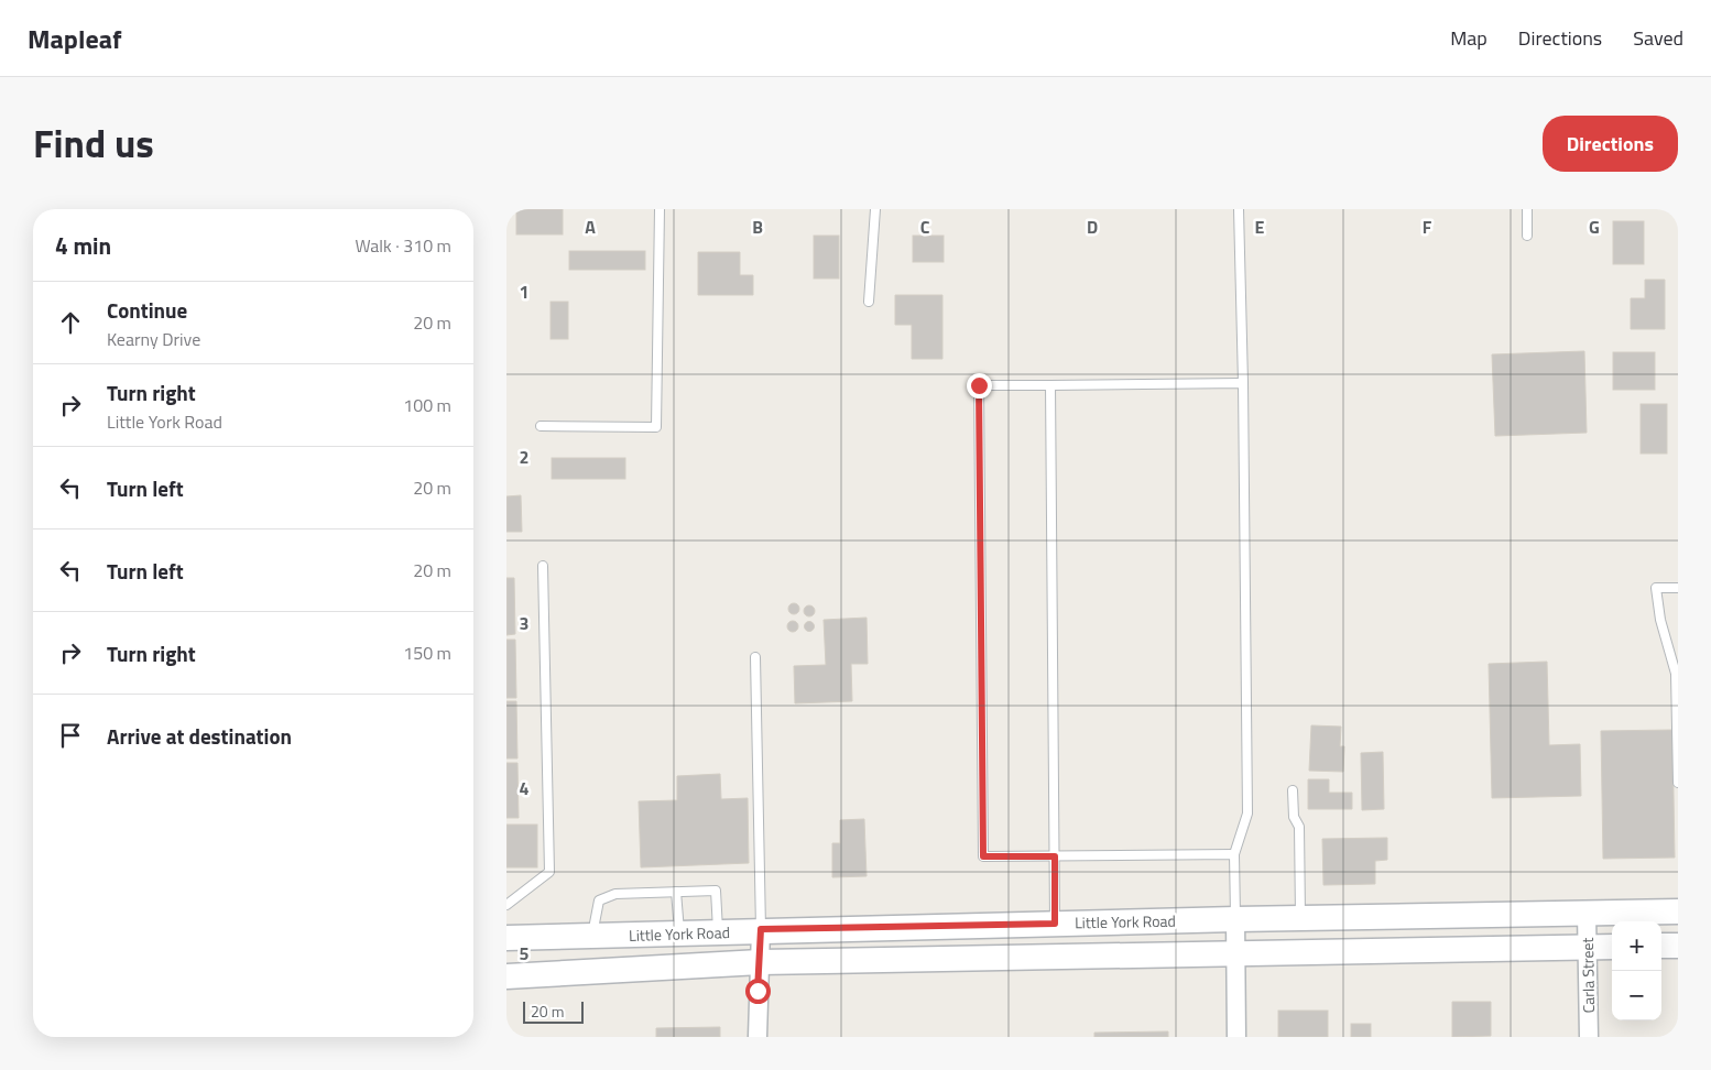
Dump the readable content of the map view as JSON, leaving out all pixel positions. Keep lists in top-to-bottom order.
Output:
{
  "streets": {
    "main road": ["Little York Road"],
    "street": ["Carla Street"]
  },
  "crossings": [
    ["Little York Road", "Carla Street"]
  ],
  "scale_bar": "20 m",
  "page": {
    "header": "Mapleaf",
    "nav": ["Map", "Directions", "Saved"],
    "title": "Find us",
    "buttons": "Directions",
    "heading": ["4 min", "Walk · 310 m"],
    "list": [
      ["Continue", "Kearny Drive", "20 m"],
      ["Turn right", "Little York Road", "100 m"],
      ["Turn left", "20 m"],
      ["Turn left", "20 m"],
      ["Turn right", "150 m"],
      "Arrive at destination"
    ],
    "map_buttons": ["+", "−"],
    "scale": "20 m"
  },
  "grid": {
    "columns": [
      "A",
      "B",
      "C",
      "D",
      "E",
      "F",
      "G"
    ],
    "rows": [
      "1",
      "2",
      "3",
      "4",
      "5"
    ]
  }
}
